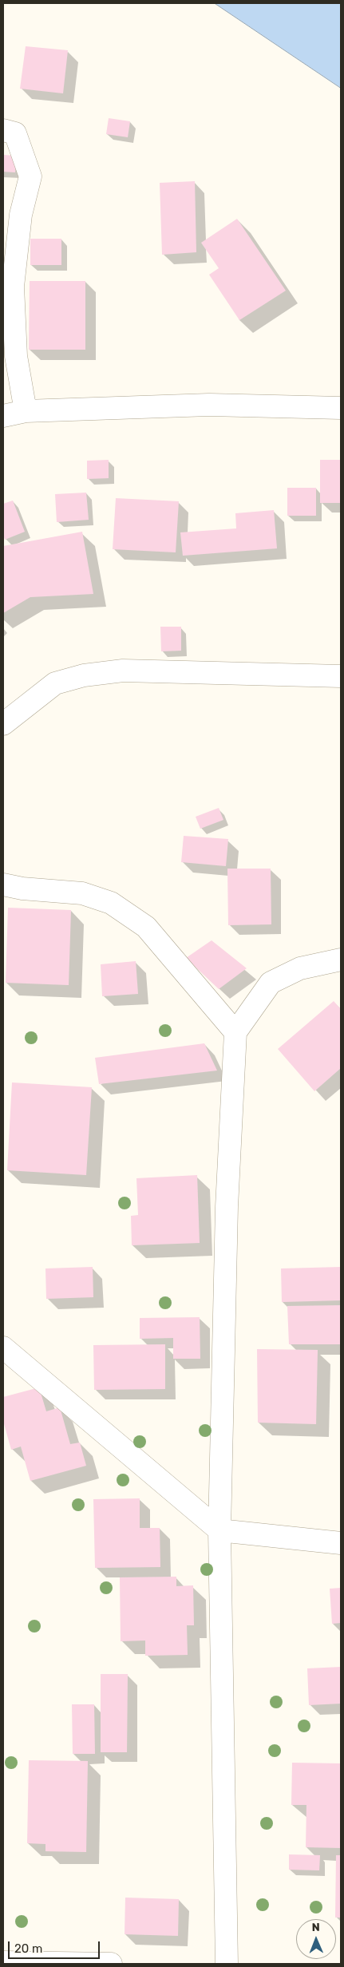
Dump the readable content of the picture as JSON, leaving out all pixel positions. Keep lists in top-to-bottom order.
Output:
{
  "scale_bar": "20 m",
  "north": "top"
}
